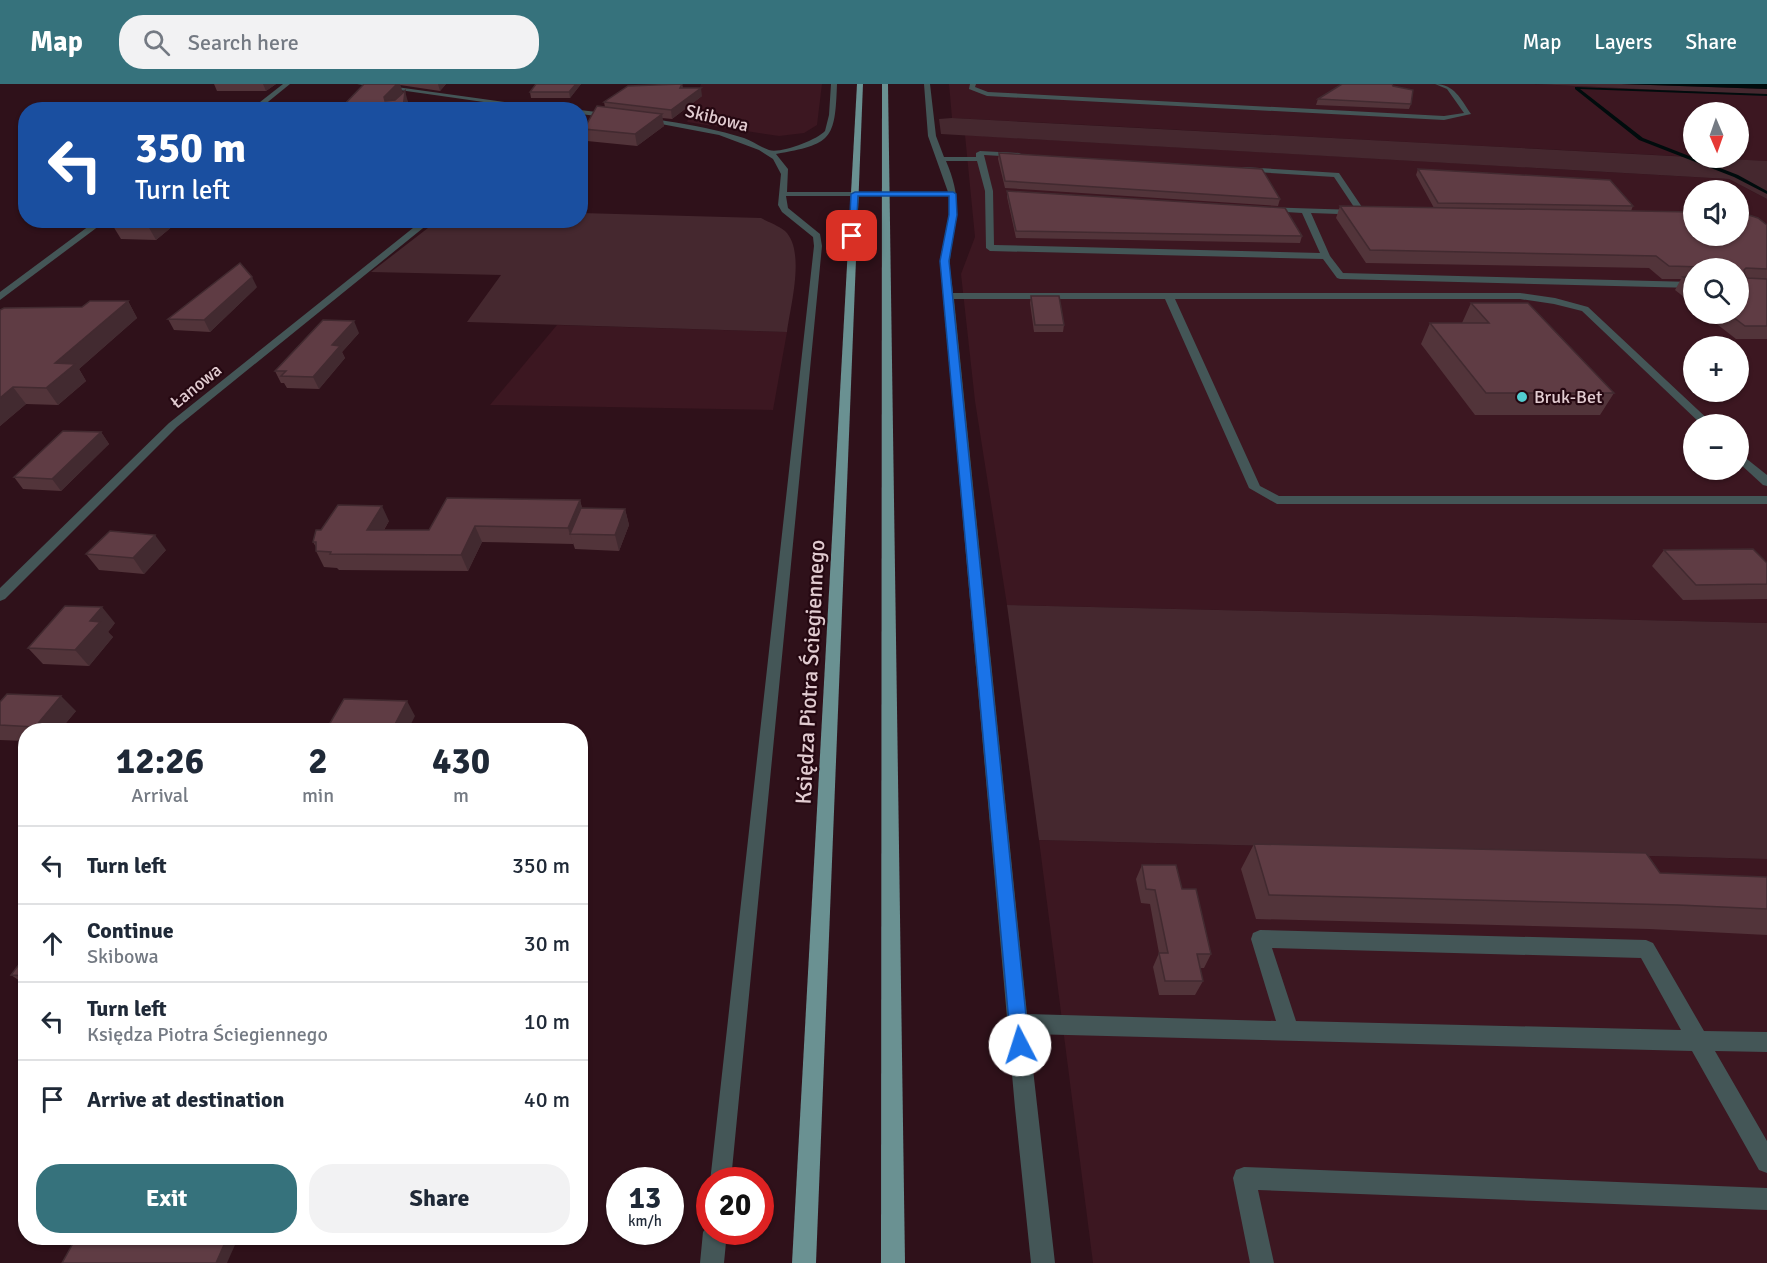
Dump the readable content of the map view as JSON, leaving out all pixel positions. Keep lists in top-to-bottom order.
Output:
{
  "streets": {
    "main road": ["Księdza Piotra Ściegiennego"],
    "street": ["Skibowa", "Łanowa"]
  },
  "places": ["Bruk-Bet"],
  "north": "bottom",
  "page": {
    "header": "Map",
    "search": "Search here",
    "nav": ["Map", "Layers", "Share"],
    "map_buttons": ["+", "−"],
    "turn": ["350 m", "Turn left"],
    "eta": [
      "12:26",
      "Arrival",
      "2",
      "min",
      "430",
      "m"
    ],
    "list": [
      {
        "name": "Turn left",
        "value": "350 m"
      },
      {
        "name": "Continue",
        "note": "Skibowa",
        "value": "30 m"
      },
      {
        "name": "Turn left",
        "note": "Księdza Piotra Ściegiennego",
        "value": "10 m"
      },
      {
        "name": "Arrive at destination",
        "value": "40 m"
      }
    ],
    "buttons": ["Exit", "Share"],
    "speed": "13 km/h",
    "limit": "20"
  }
}
